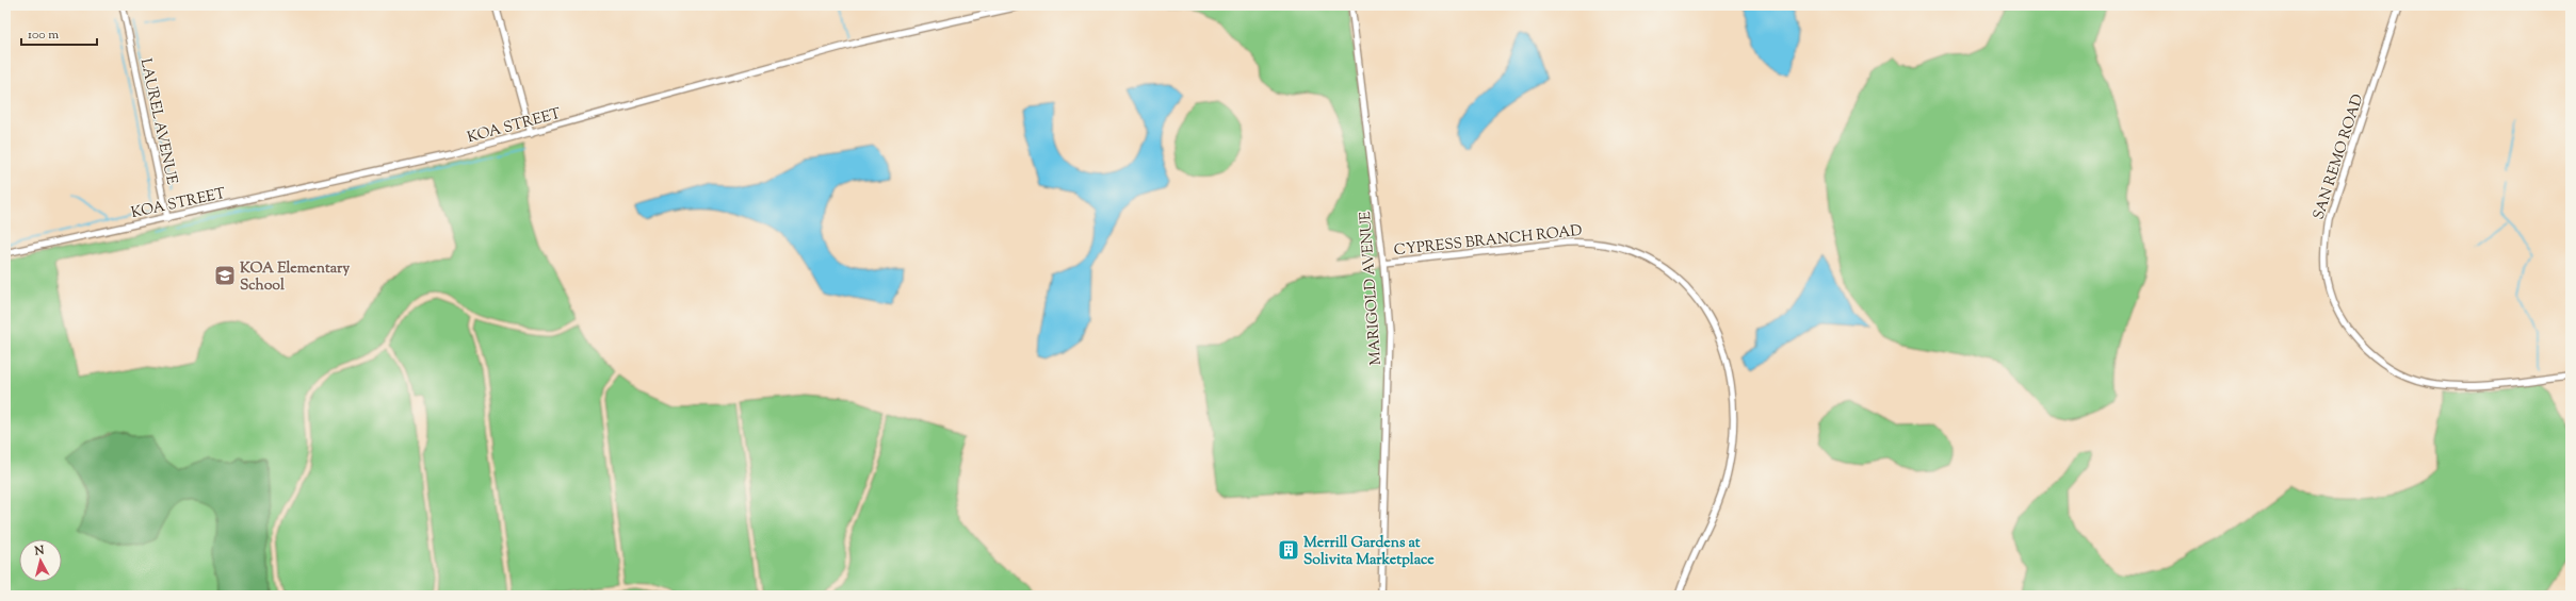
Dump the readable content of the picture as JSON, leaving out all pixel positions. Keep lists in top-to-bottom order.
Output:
{
  "streets": {
    "main road": [
      "LAUREL AVENUE",
      "KOA STREET",
      "SAN REMO ROAD",
      "CYPRESS BRANCH ROAD",
      "MARIGOLD AVENUE"
    ]
  },
  "crossings": [
    ["LAUREL AVENUE", "KOA STREET"],
    ["CYPRESS BRANCH ROAD", "MARIGOLD AVENUE"]
  ],
  "places": {
    "school or university": ["KOA Elementary School"],
    "building": ["Merrill Gardens at Solivita Marketplace"]
  },
  "scale_bar": "100 m",
  "north": "top"
}
